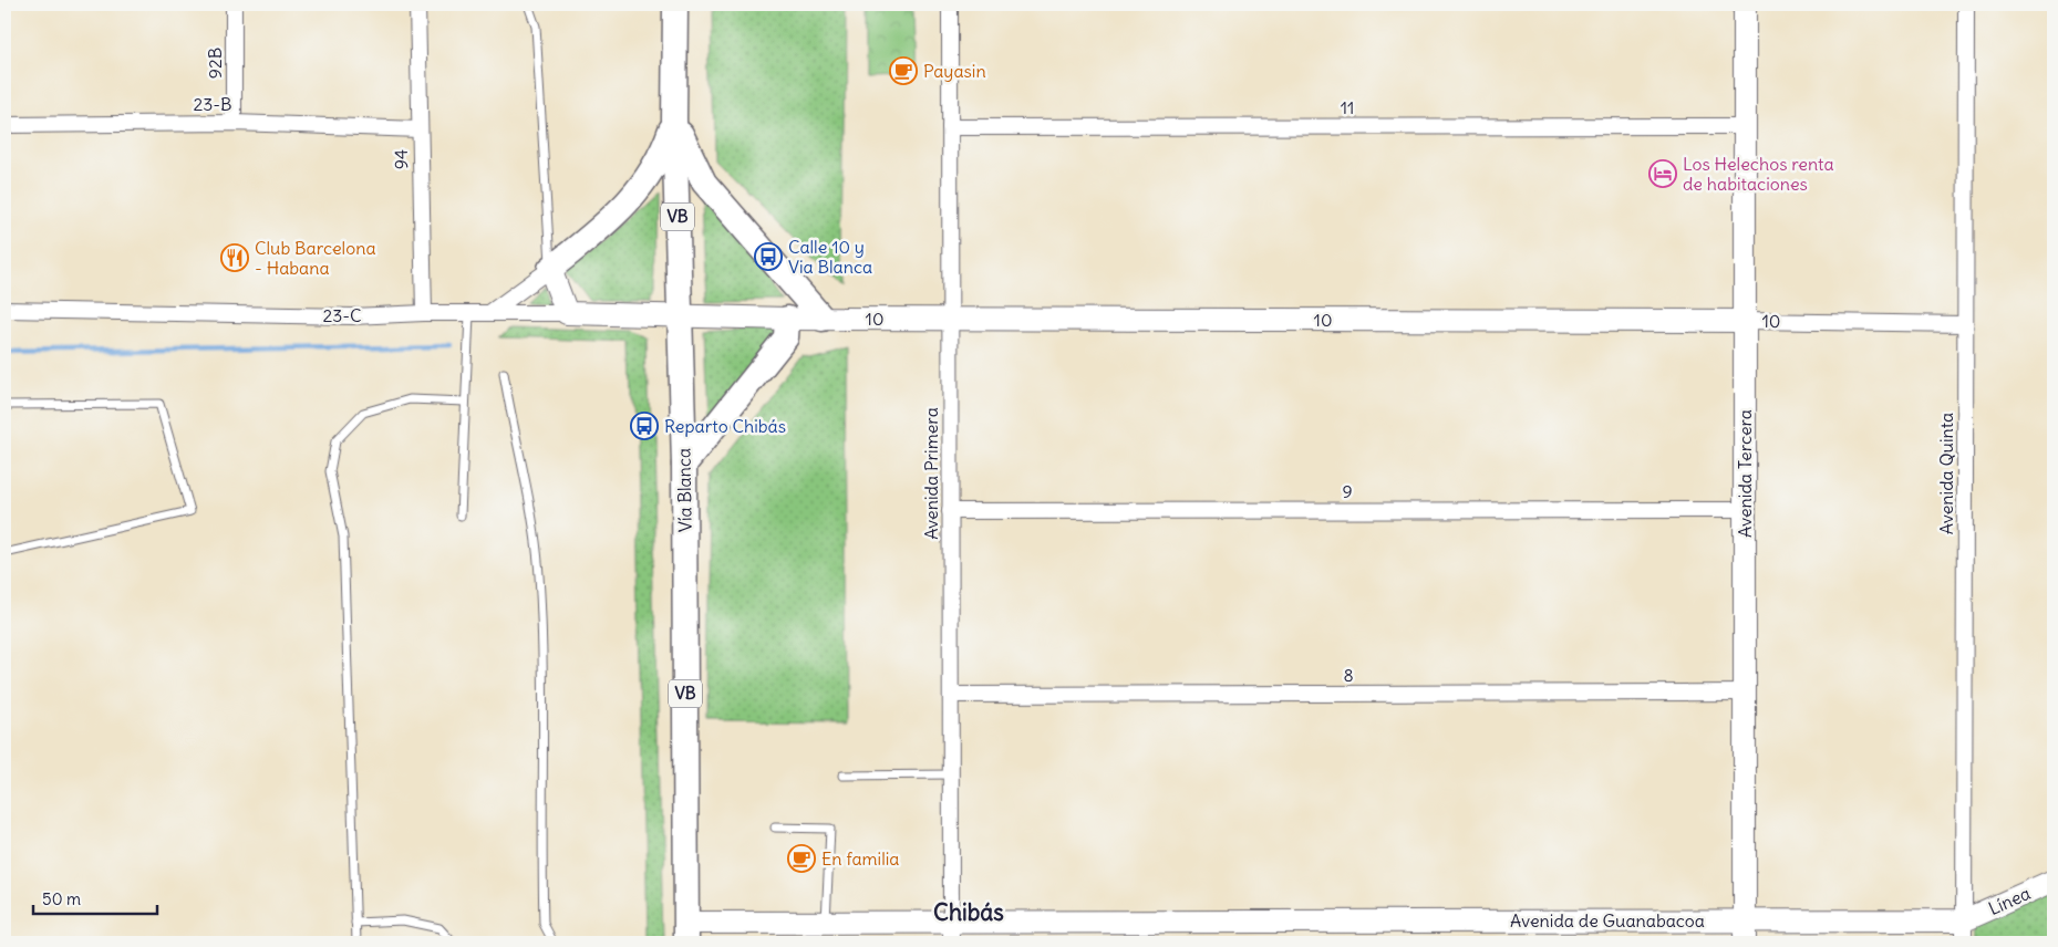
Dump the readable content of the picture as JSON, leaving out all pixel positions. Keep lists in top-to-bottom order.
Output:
{
  "streets": {
    "main road": ["VB", "Vía Blanca"],
    "street": [
      "92B",
      "23-B",
      "11",
      "94",
      "23-C",
      "10",
      "Avenida Primera",
      "Avenida Tercera",
      "Avenida Quinta",
      "9",
      "8",
      "Línea",
      "Avenida de Guanabacoa"
    ]
  },
  "crossings": [
    ["92B", "23-B"],
    ["23-B", "94"],
    ["11", "Avenida Primera"],
    ["11", "Avenida Tercera"],
    ["94", "23-C"],
    ["23-C", "10"],
    ["23-C", "Vía Blanca"],
    ["10", "Avenida Primera"],
    ["10", "Avenida Tercera"],
    ["10", "Avenida Quinta"],
    ["10", "Vía Blanca"],
    ["Avenida Primera", "9"],
    ["Avenida Primera", "8"],
    ["Avenida Primera", "Avenida de Guanabacoa"],
    ["Avenida Tercera", "9"],
    ["Avenida Tercera", "8"],
    ["Avenida Tercera", "Avenida de Guanabacoa"],
    ["Avenida Quinta", "Línea"],
    ["Avenida Quinta", "Avenida de Guanabacoa"],
    ["Vía Blanca", "Avenida de Guanabacoa"],
    ["Línea", "Avenida de Guanabacoa"]
  ],
  "districts": ["Chibás"],
  "places": {
    "cafe": ["Payasin", "En familia"],
    "hotel": ["Los Helechos renta de habitaciones"],
    "bus stop": ["Calle 10 y Via Blanca", "Reparto Chibás"],
    "restaurant": ["Club Barcelona - Habana"]
  },
  "scale_bar": "50 m"
}
